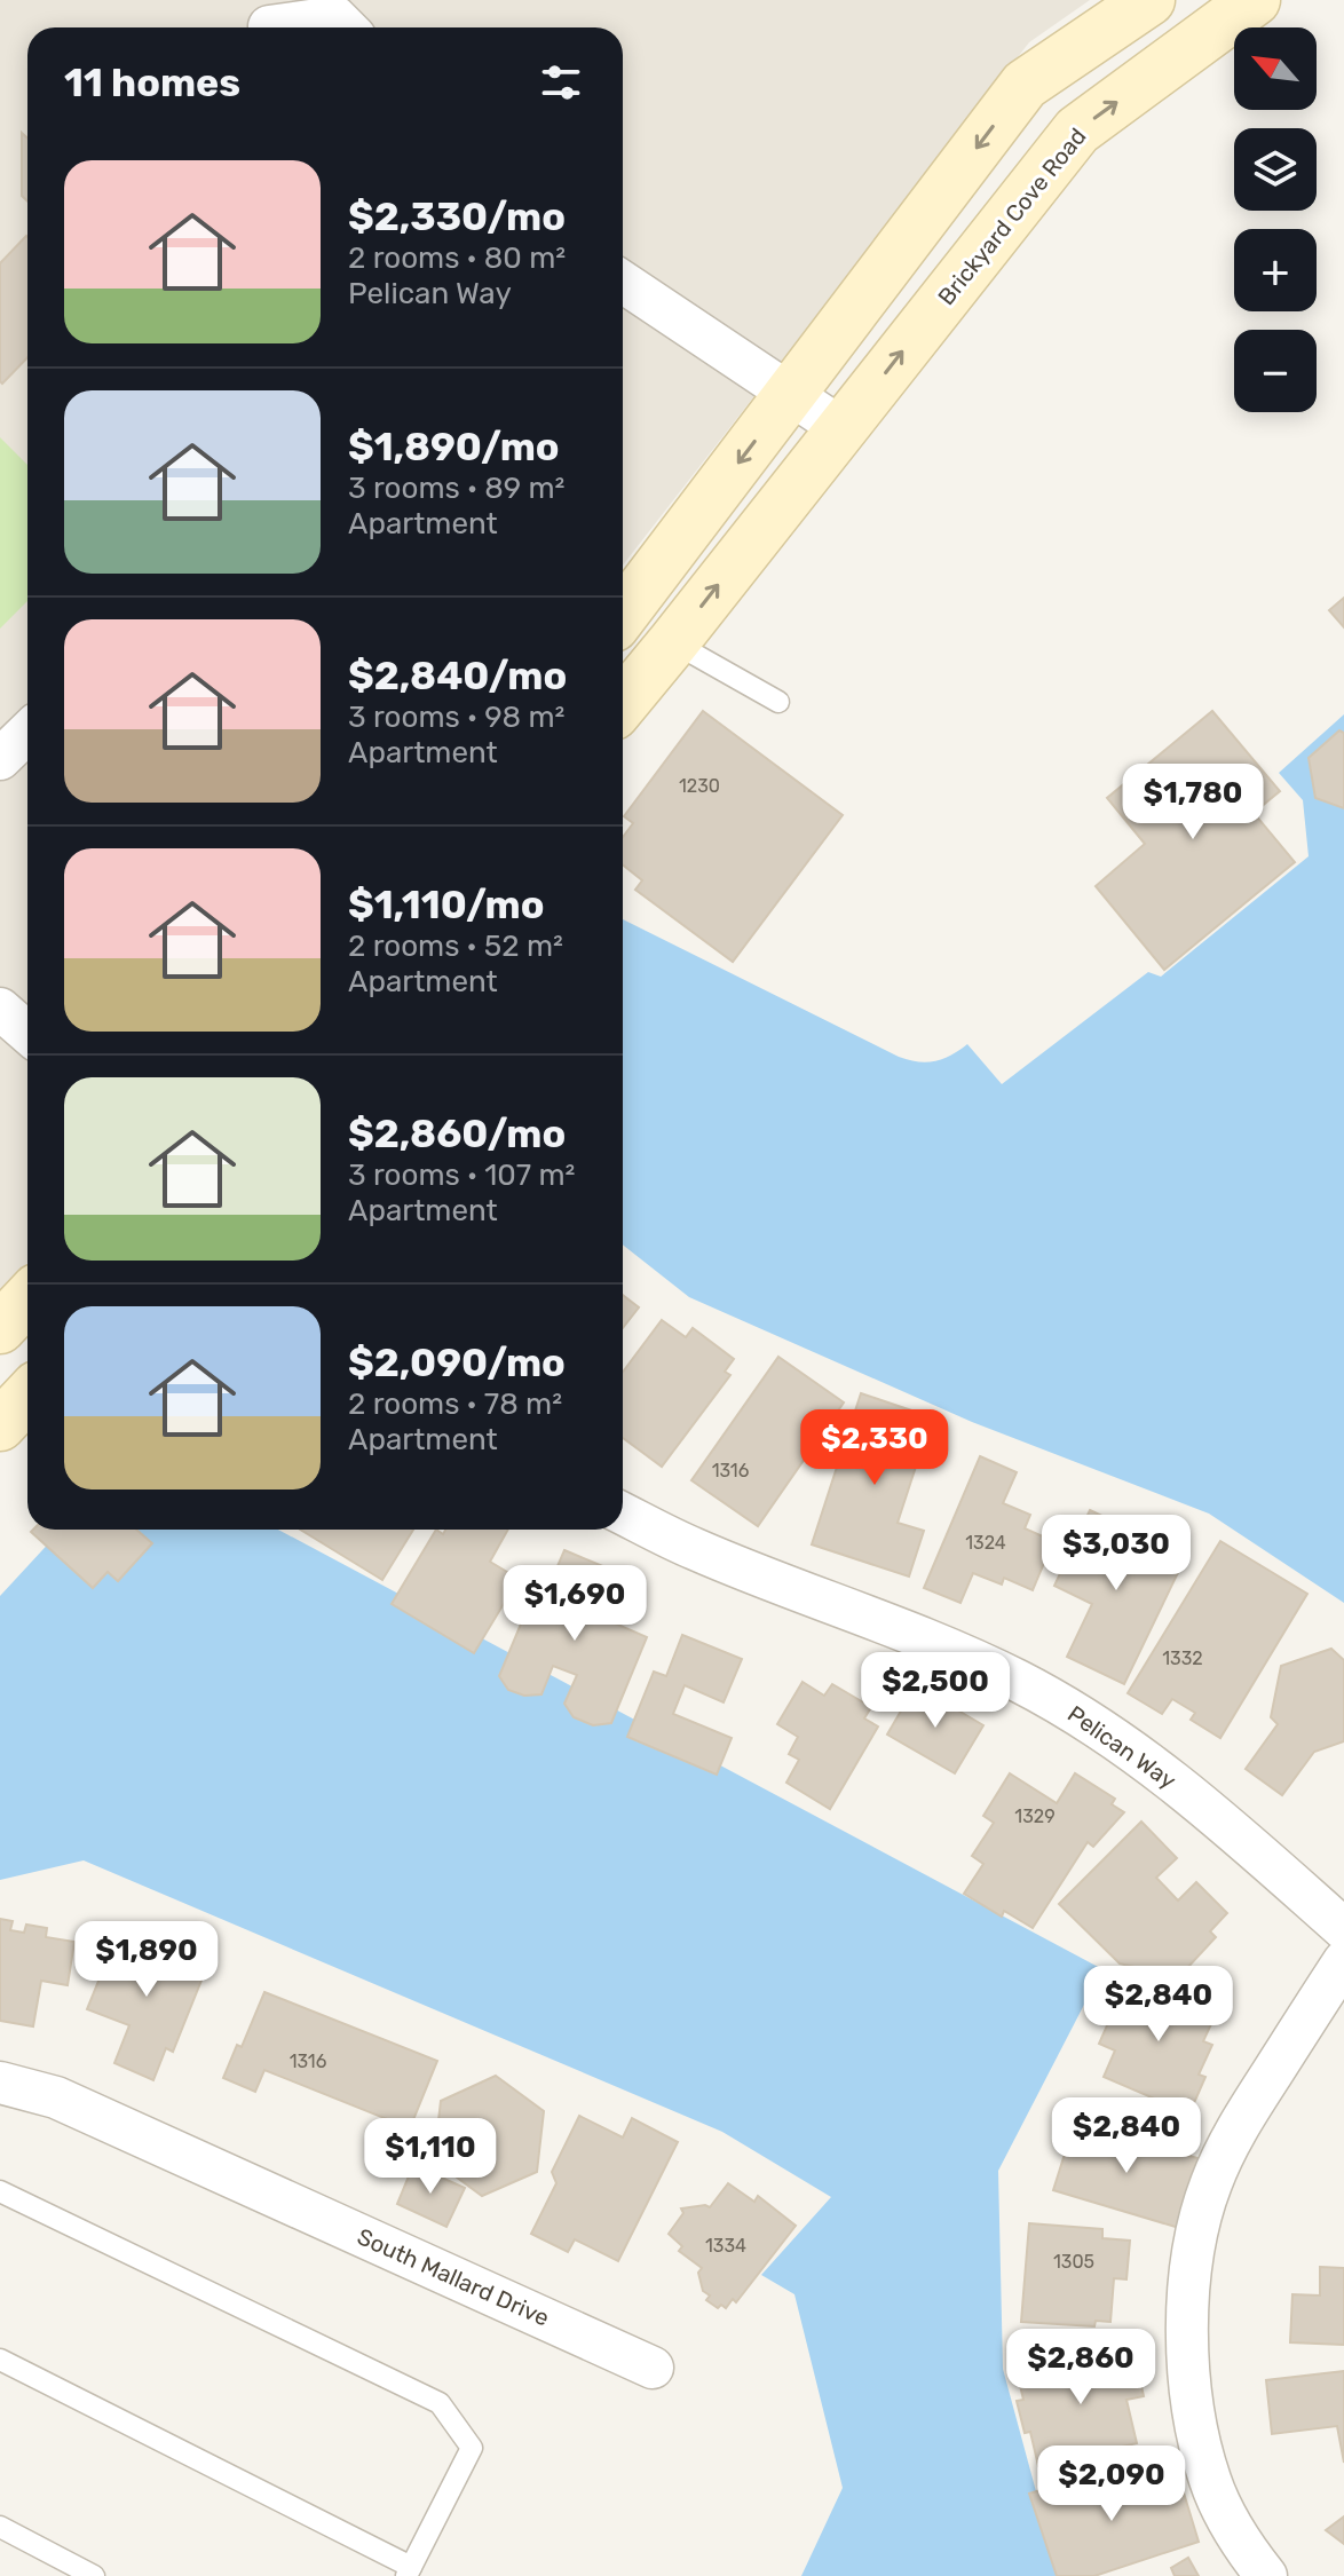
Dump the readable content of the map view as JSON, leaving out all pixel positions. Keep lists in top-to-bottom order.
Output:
{
  "streets": {
    "street": ["Brickyard Cove Road", "Pelican Way", "South Mallard Drive"]
  },
  "house_numbers": [
    "1230",
    "1316",
    "1324",
    "1332",
    "1329",
    "1316",
    "1334",
    "1305"
  ],
  "north": "top left",
  "page": {
    "map_buttons": ["+", "−"],
    "heading": "11 homes",
    "list": [
      {
        "name": "$2,330/mo",
        "note": "2 rooms · 80 m² · Pelican Way"
      },
      {
        "name": "$1,890/mo",
        "note": "3 rooms · 89 m² · Apartment"
      },
      {
        "name": "$2,840/mo",
        "note": "3 rooms · 98 m² · Apartment"
      },
      {
        "name": "$1,110/mo",
        "note": "2 rooms · 52 m² · Apartment"
      },
      {
        "name": "$2,860/mo",
        "note": "3 rooms · 107 m² · Apartment"
      },
      {
        "name": "$2,090/mo",
        "note": "2 rooms · 78 m² · Apartment"
      }
    ],
    "price": [
      "$1,780",
      "$2,330",
      "$3,030",
      "$1,690",
      "$2,500",
      "$1,890",
      "$2,840",
      "$2,840",
      "$1,110",
      "$2,860",
      "$2,090"
    ]
  }
}
